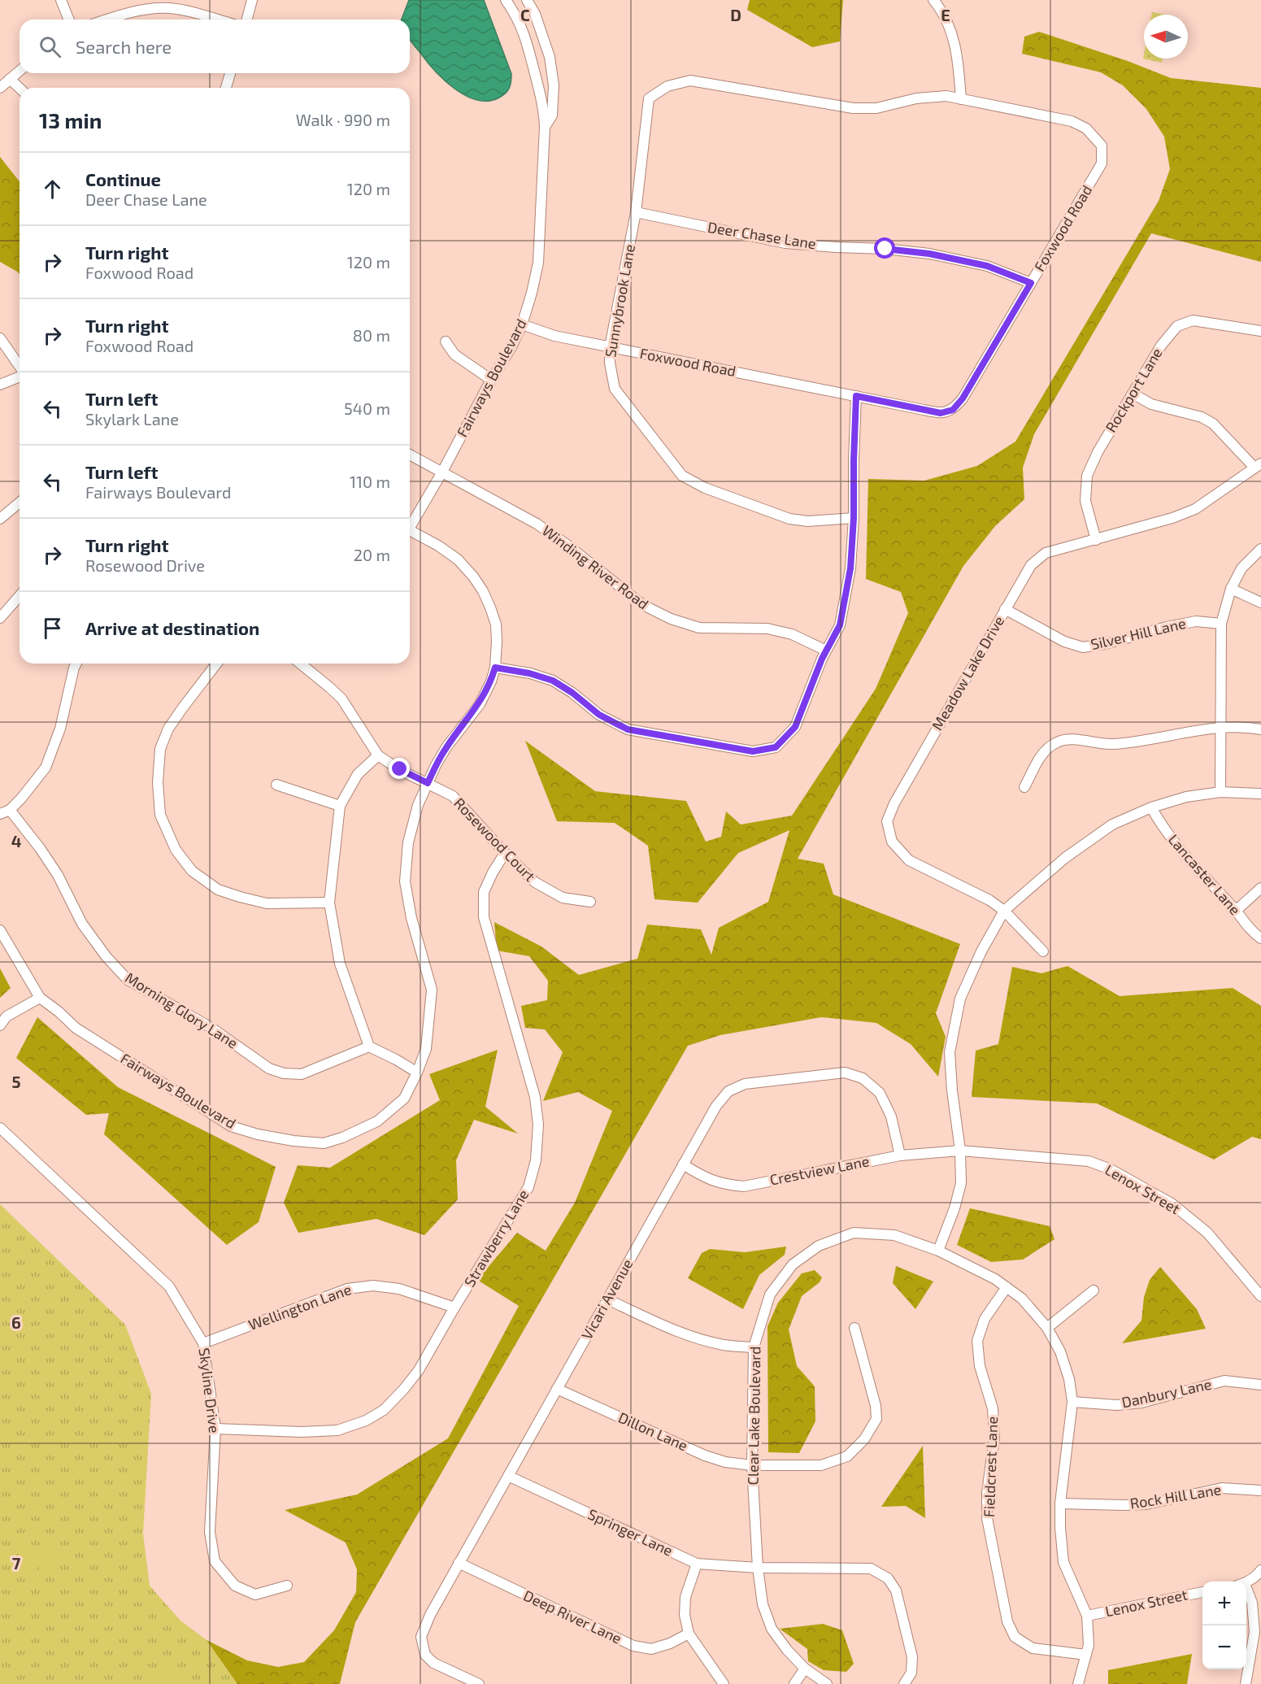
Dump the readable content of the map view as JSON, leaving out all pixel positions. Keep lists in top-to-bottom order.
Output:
{
  "streets": {
    "street": [
      "Foxwood Road",
      "Deer Chase Lane",
      "Sunnybrook Lane",
      "Fairways Boulevard",
      "Rockport Lane",
      "Winding River Road",
      "Silver Hill Lane",
      "Meadow Lake Drive",
      "Rosewood Court",
      "Lancaster Lane",
      "Morning Glory Lane",
      "Crestview Lane",
      "Lenox Street",
      "Strawberry Lane",
      "Vicari Avenue",
      "Wellington Lane",
      "Skyline Drive",
      "Danbury Lane",
      "Clear Lake Boulevard",
      "Dillon Lane",
      "Fieldcrest Lane",
      "Rock Hill Lane",
      "Springer Lane",
      "Deep River Lane"
    ]
  },
  "crossings": [
    ["Foxwood Road", "Deer Chase Lane"],
    ["Foxwood Road", "Sunnybrook Lane"],
    ["Foxwood Road", "Fairways Boulevard"],
    ["Deer Chase Lane", "Sunnybrook Lane"],
    ["Fairways Boulevard", "Winding River Road"],
    ["Fairways Boulevard", "Rosewood Court"],
    ["Rockport Lane", "Meadow Lake Drive"],
    ["Silver Hill Lane", "Meadow Lake Drive"],
    ["Rosewood Court", "Strawberry Lane"],
    ["Crestview Lane", "Lenox Street"],
    ["Crestview Lane", "Vicari Avenue"],
    ["Lenox Street", "Clear Lake Boulevard"],
    ["Strawberry Lane", "Wellington Lane"],
    ["Strawberry Lane", "Skyline Drive"],
    ["Vicari Avenue", "Dillon Lane"],
    ["Vicari Avenue", "Springer Lane"],
    ["Vicari Avenue", "Deep River Lane"],
    ["Wellington Lane", "Skyline Drive"],
    ["Danbury Lane", "Clear Lake Boulevard"],
    ["Clear Lake Boulevard", "Dillon Lane"],
    ["Clear Lake Boulevard", "Fieldcrest Lane"],
    ["Clear Lake Boulevard", "Rock Hill Lane"],
    ["Clear Lake Boulevard", "Springer Lane"]
  ],
  "north": "left",
  "page": {
    "search": "Search here",
    "heading": ["13 min", "Walk · 990 m"],
    "list": [
      ["Continue", "Deer Chase Lane", "120 m"],
      ["Turn right", "Foxwood Road", "120 m"],
      ["Turn right", "Foxwood Road", "80 m"],
      ["Turn left", "Skylark Lane", "540 m"],
      ["Turn left", "Fairways Boulevard", "110 m"],
      ["Turn right", "Rosewood Drive", "20 m"],
      "Arrive at destination"
    ],
    "map_buttons": ["+", "−"]
  },
  "grid": {
    "columns": ["C", "D", "E"],
    "rows": [
      "4",
      "5",
      "6",
      "7"
    ]
  }
}
